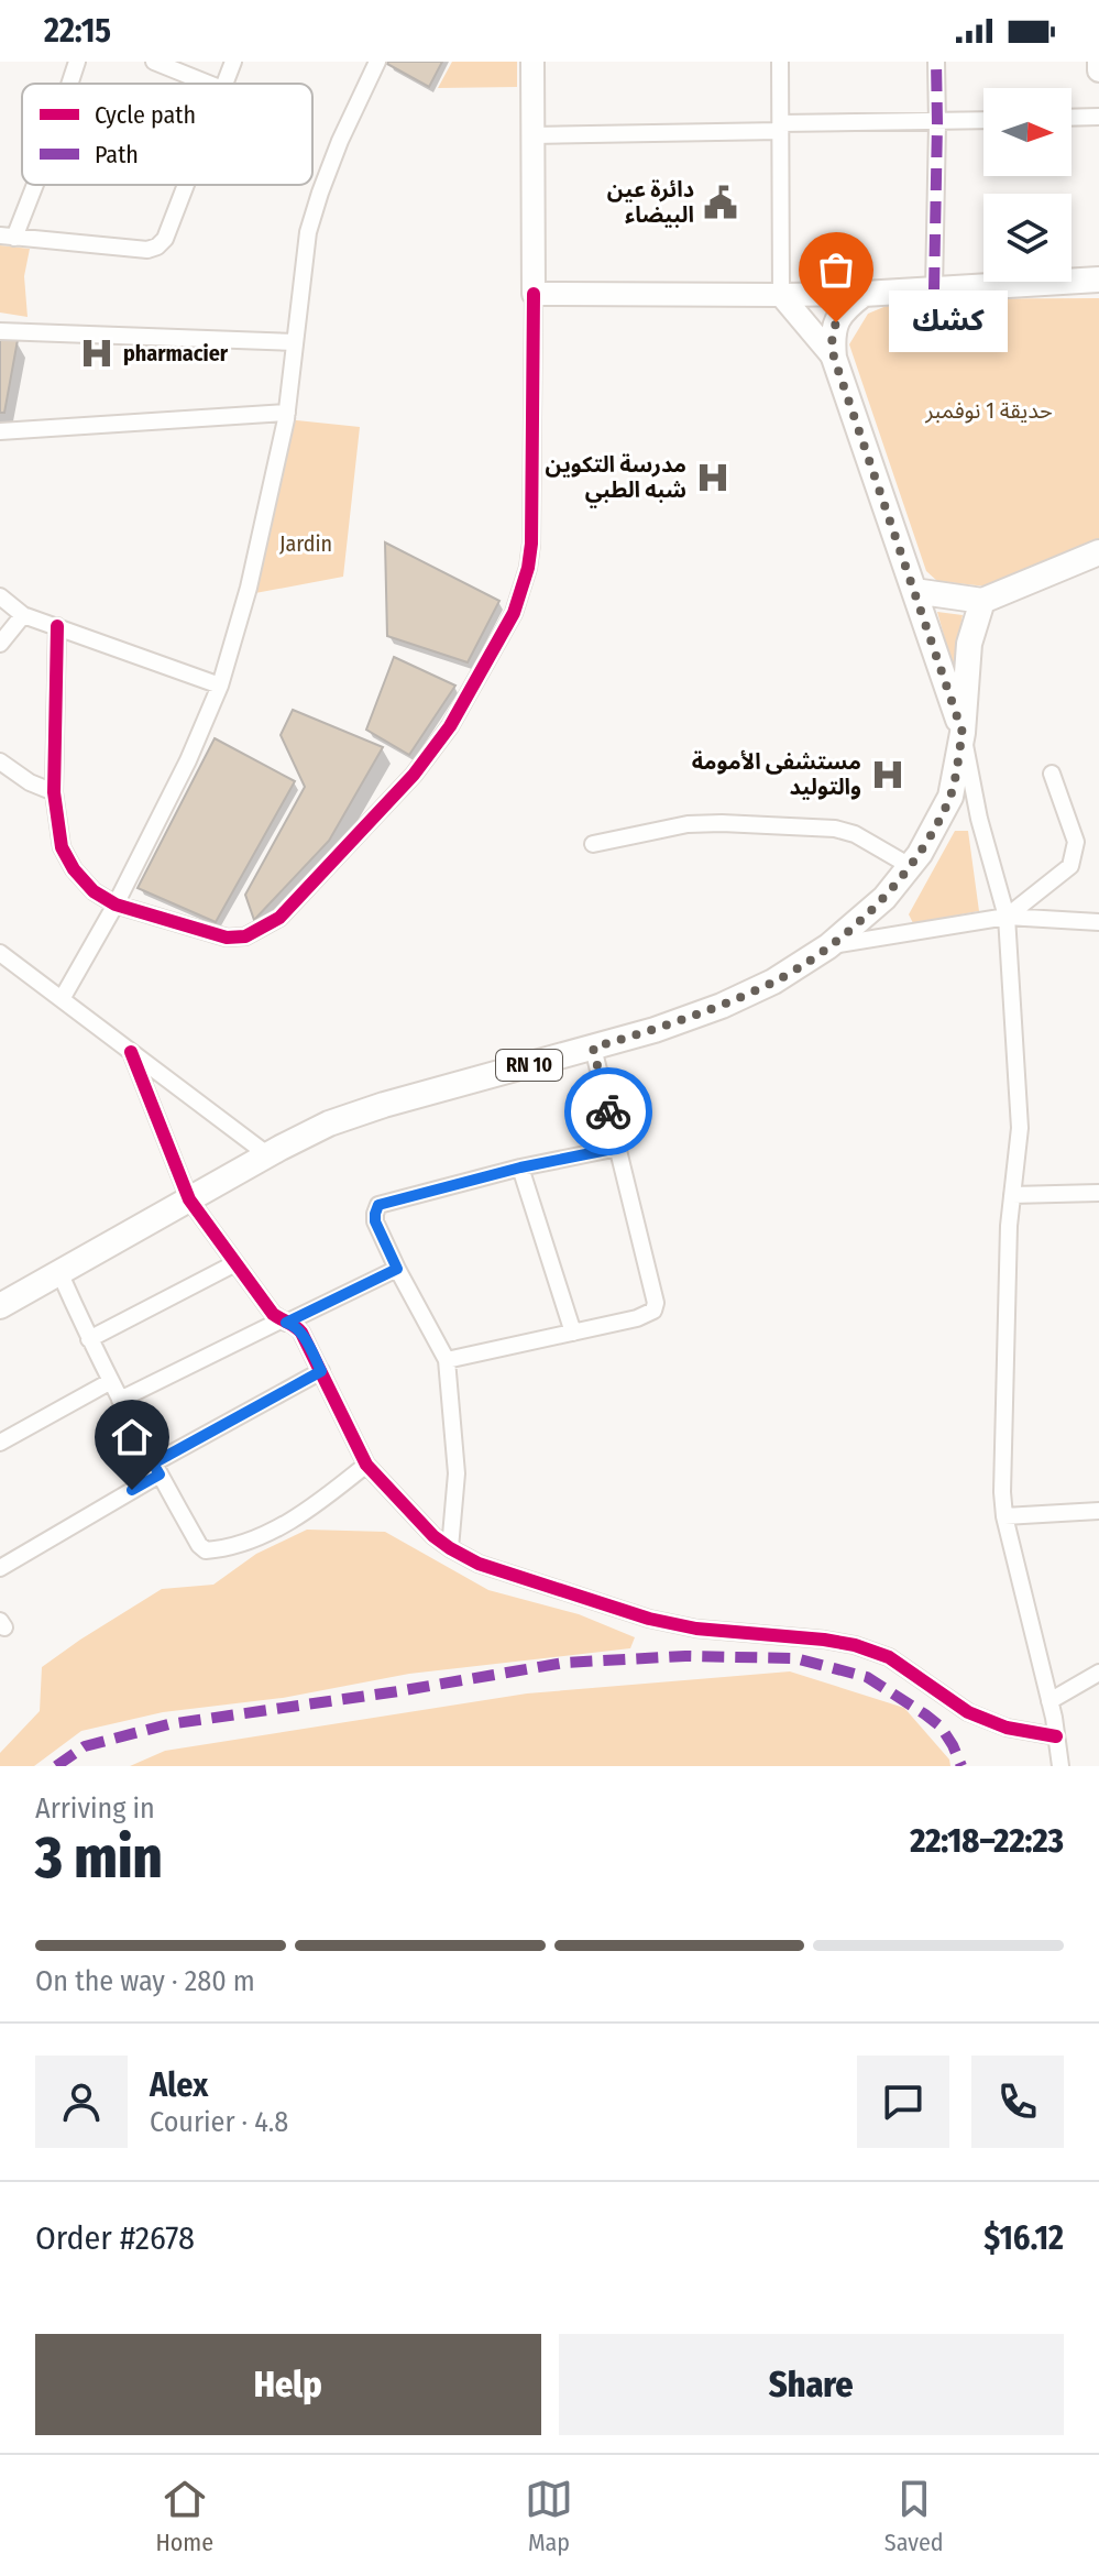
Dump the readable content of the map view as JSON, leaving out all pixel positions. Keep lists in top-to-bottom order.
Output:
{
  "streets": {
    "main road": ["RN 10"]
  },
  "parks": ["حديقة 1 نوفمبر", "Jardin"],
  "places": {
    "public building": ["دائرة عين البيضاء"],
    "other": ["كشك"],
    "hospital": ["pharmacier", "مدرسة التكوين شبه الطبي", "مستشفى الأمومة والتوليد"]
  },
  "legend": ["Cycle path", "Path"],
  "north": "right",
  "page": {
    "status": "22:15",
    "bubble": "كشك",
    "heading": ["3 min", "Arriving in", "22:18–22:23"],
    "panel": [
      "Alex",
      "Courier · 4.8",
      "Order #2678",
      "$16.12"
    ],
    "bar": "On the way · 280 m",
    "buttons": ["Help", "Share"],
    "tabs": ["Home", "Map", "Saved"]
  }
}
